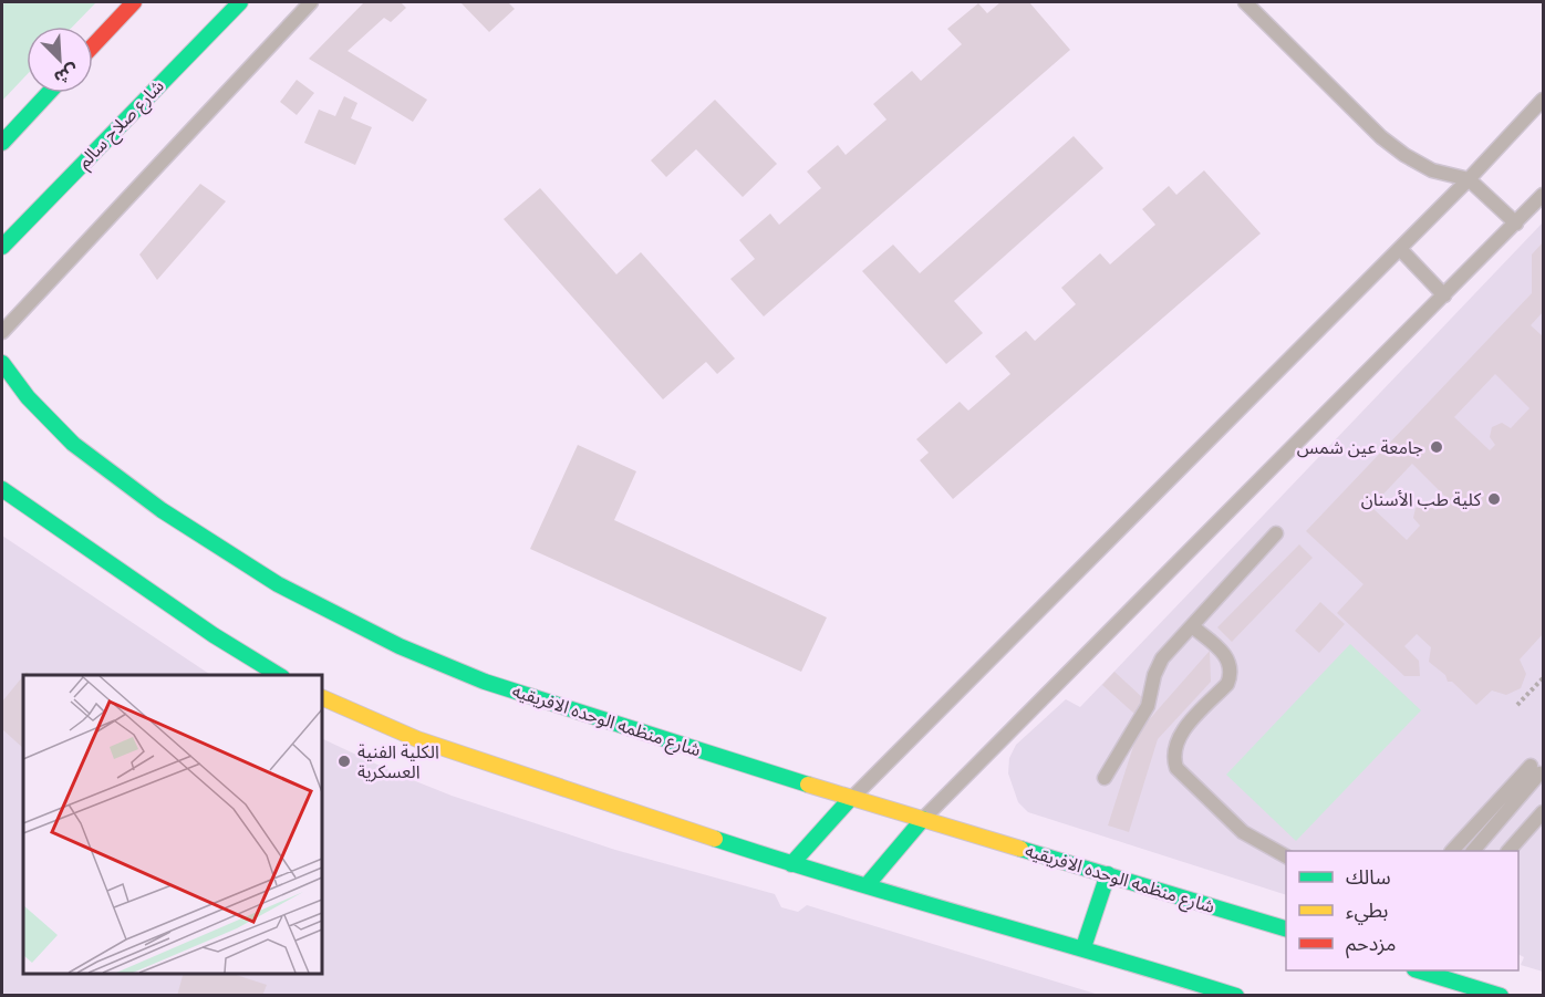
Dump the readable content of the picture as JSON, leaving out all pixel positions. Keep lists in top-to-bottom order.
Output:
{
  "streets": {
    "main road": ["شارع صلاح سالم", "شارع منظمه الوحده الافريقيه"]
  },
  "places": ["جامعة عين شمس", "كلية طب الأسنان", "الكلية الفنية العسكرية"],
  "legend": ["سالك", "بطيء", "مزدحم"],
  "north": "bottom right"
}
